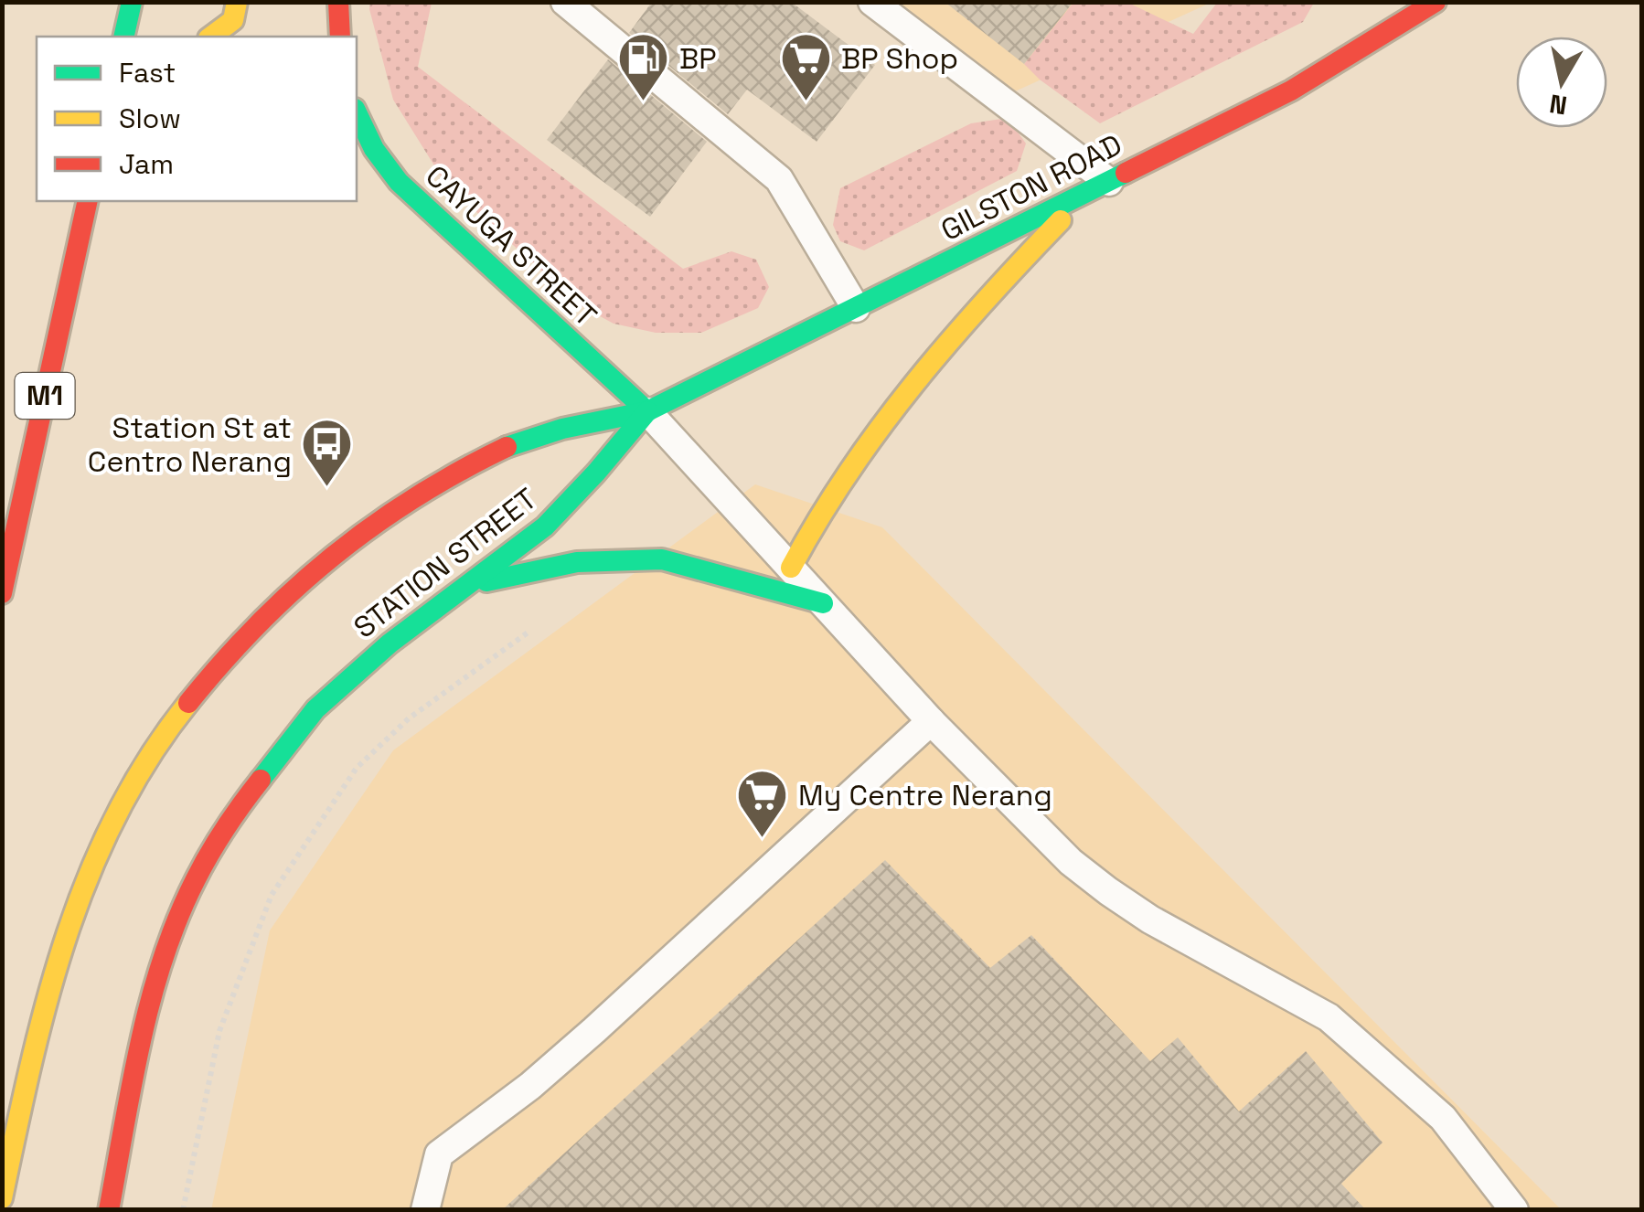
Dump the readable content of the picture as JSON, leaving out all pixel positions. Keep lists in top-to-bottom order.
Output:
{
  "streets": {
    "main road": [
      "GILSTON ROAD",
      "CAYUGA STREET",
      "M1",
      "STATION STREET"
    ]
  },
  "crossings": [
    ["GILSTON ROAD", "CAYUGA STREET"],
    ["GILSTON ROAD", "STATION STREET"],
    ["CAYUGA STREET", "STATION STREET"]
  ],
  "places": {
    "fuel station": ["BP"],
    "supermarket": ["BP Shop", "My Centre Nerang"],
    "bus stop": ["Station St at Centro Nerang"]
  },
  "legend": ["Fast", "Slow", "Jam"],
  "north": "bottom"
}
